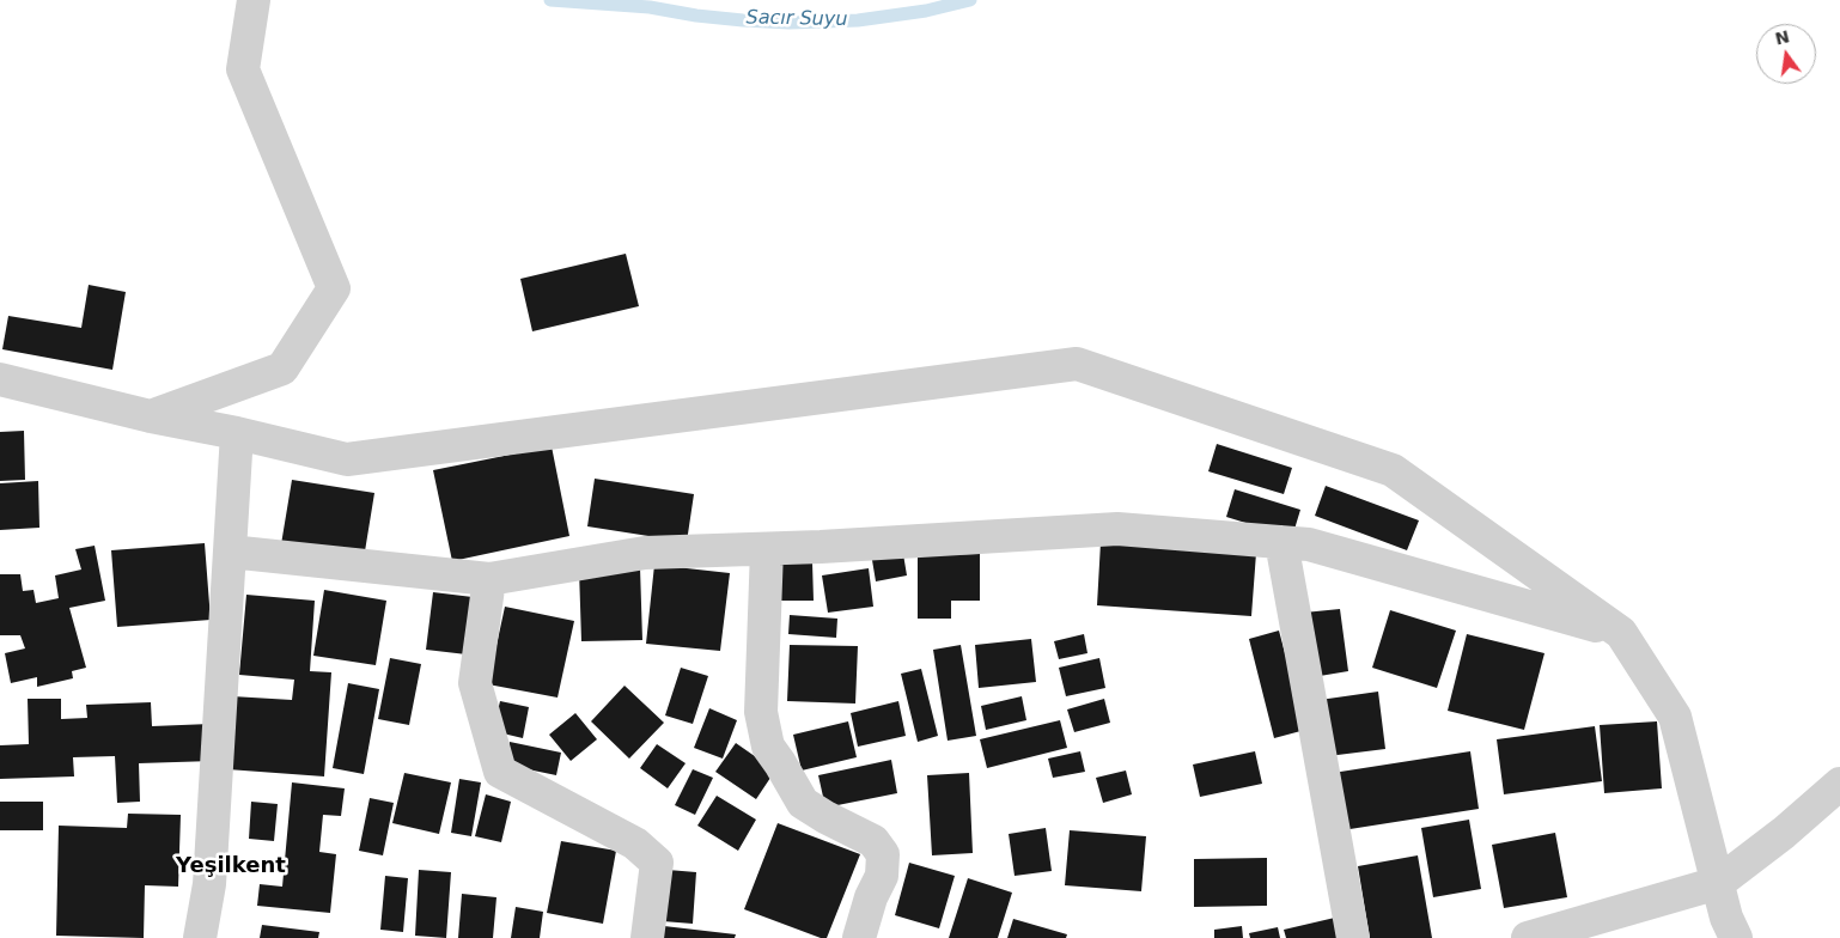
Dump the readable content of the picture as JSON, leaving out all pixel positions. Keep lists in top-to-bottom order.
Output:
{
  "districts": ["Yeşilkent"],
  "water": ["Sacır Suyu"],
  "north": "top"
}
